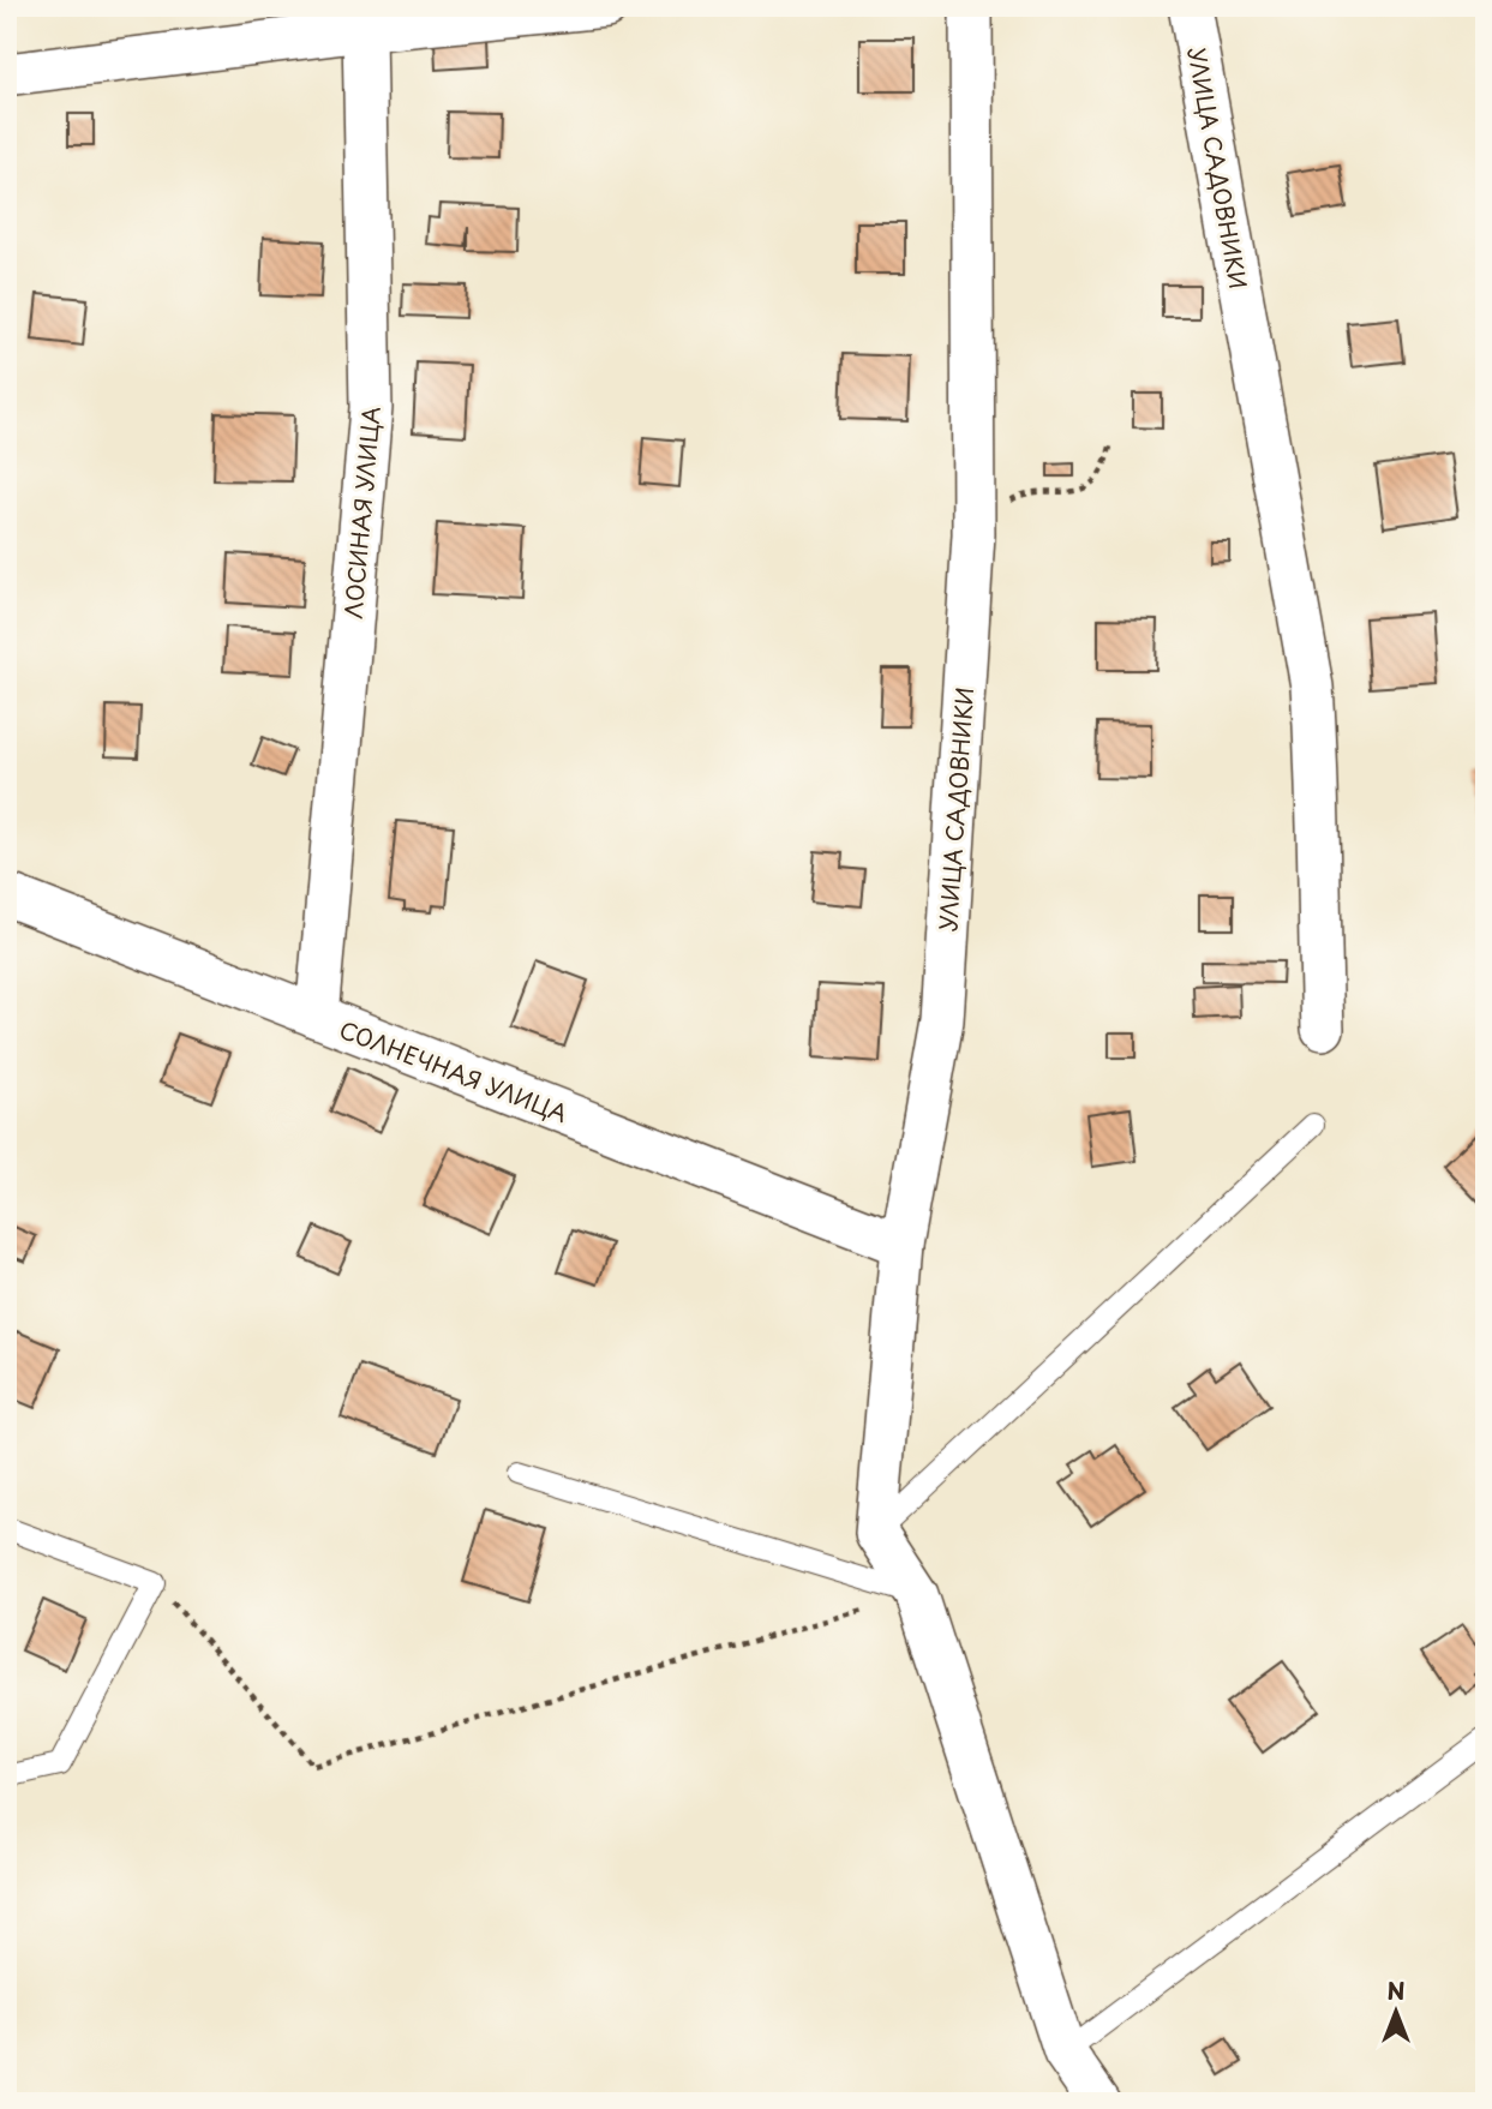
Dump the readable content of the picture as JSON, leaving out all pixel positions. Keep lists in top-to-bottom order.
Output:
{
  "streets": {
    "street": ["УЛИЦА САДОВНИКИ", "ЛОСИНАЯ УЛИЦА", "СОЛНЕЧНАЯ УЛИЦА"]
  },
  "crossings": [
    ["УЛИЦА САДОВНИКИ", "СОЛНЕЧНАЯ УЛИЦА"],
    ["ЛОСИНАЯ УЛИЦА", "СОЛНЕЧНАЯ УЛИЦА"]
  ],
  "north": "top"
}
